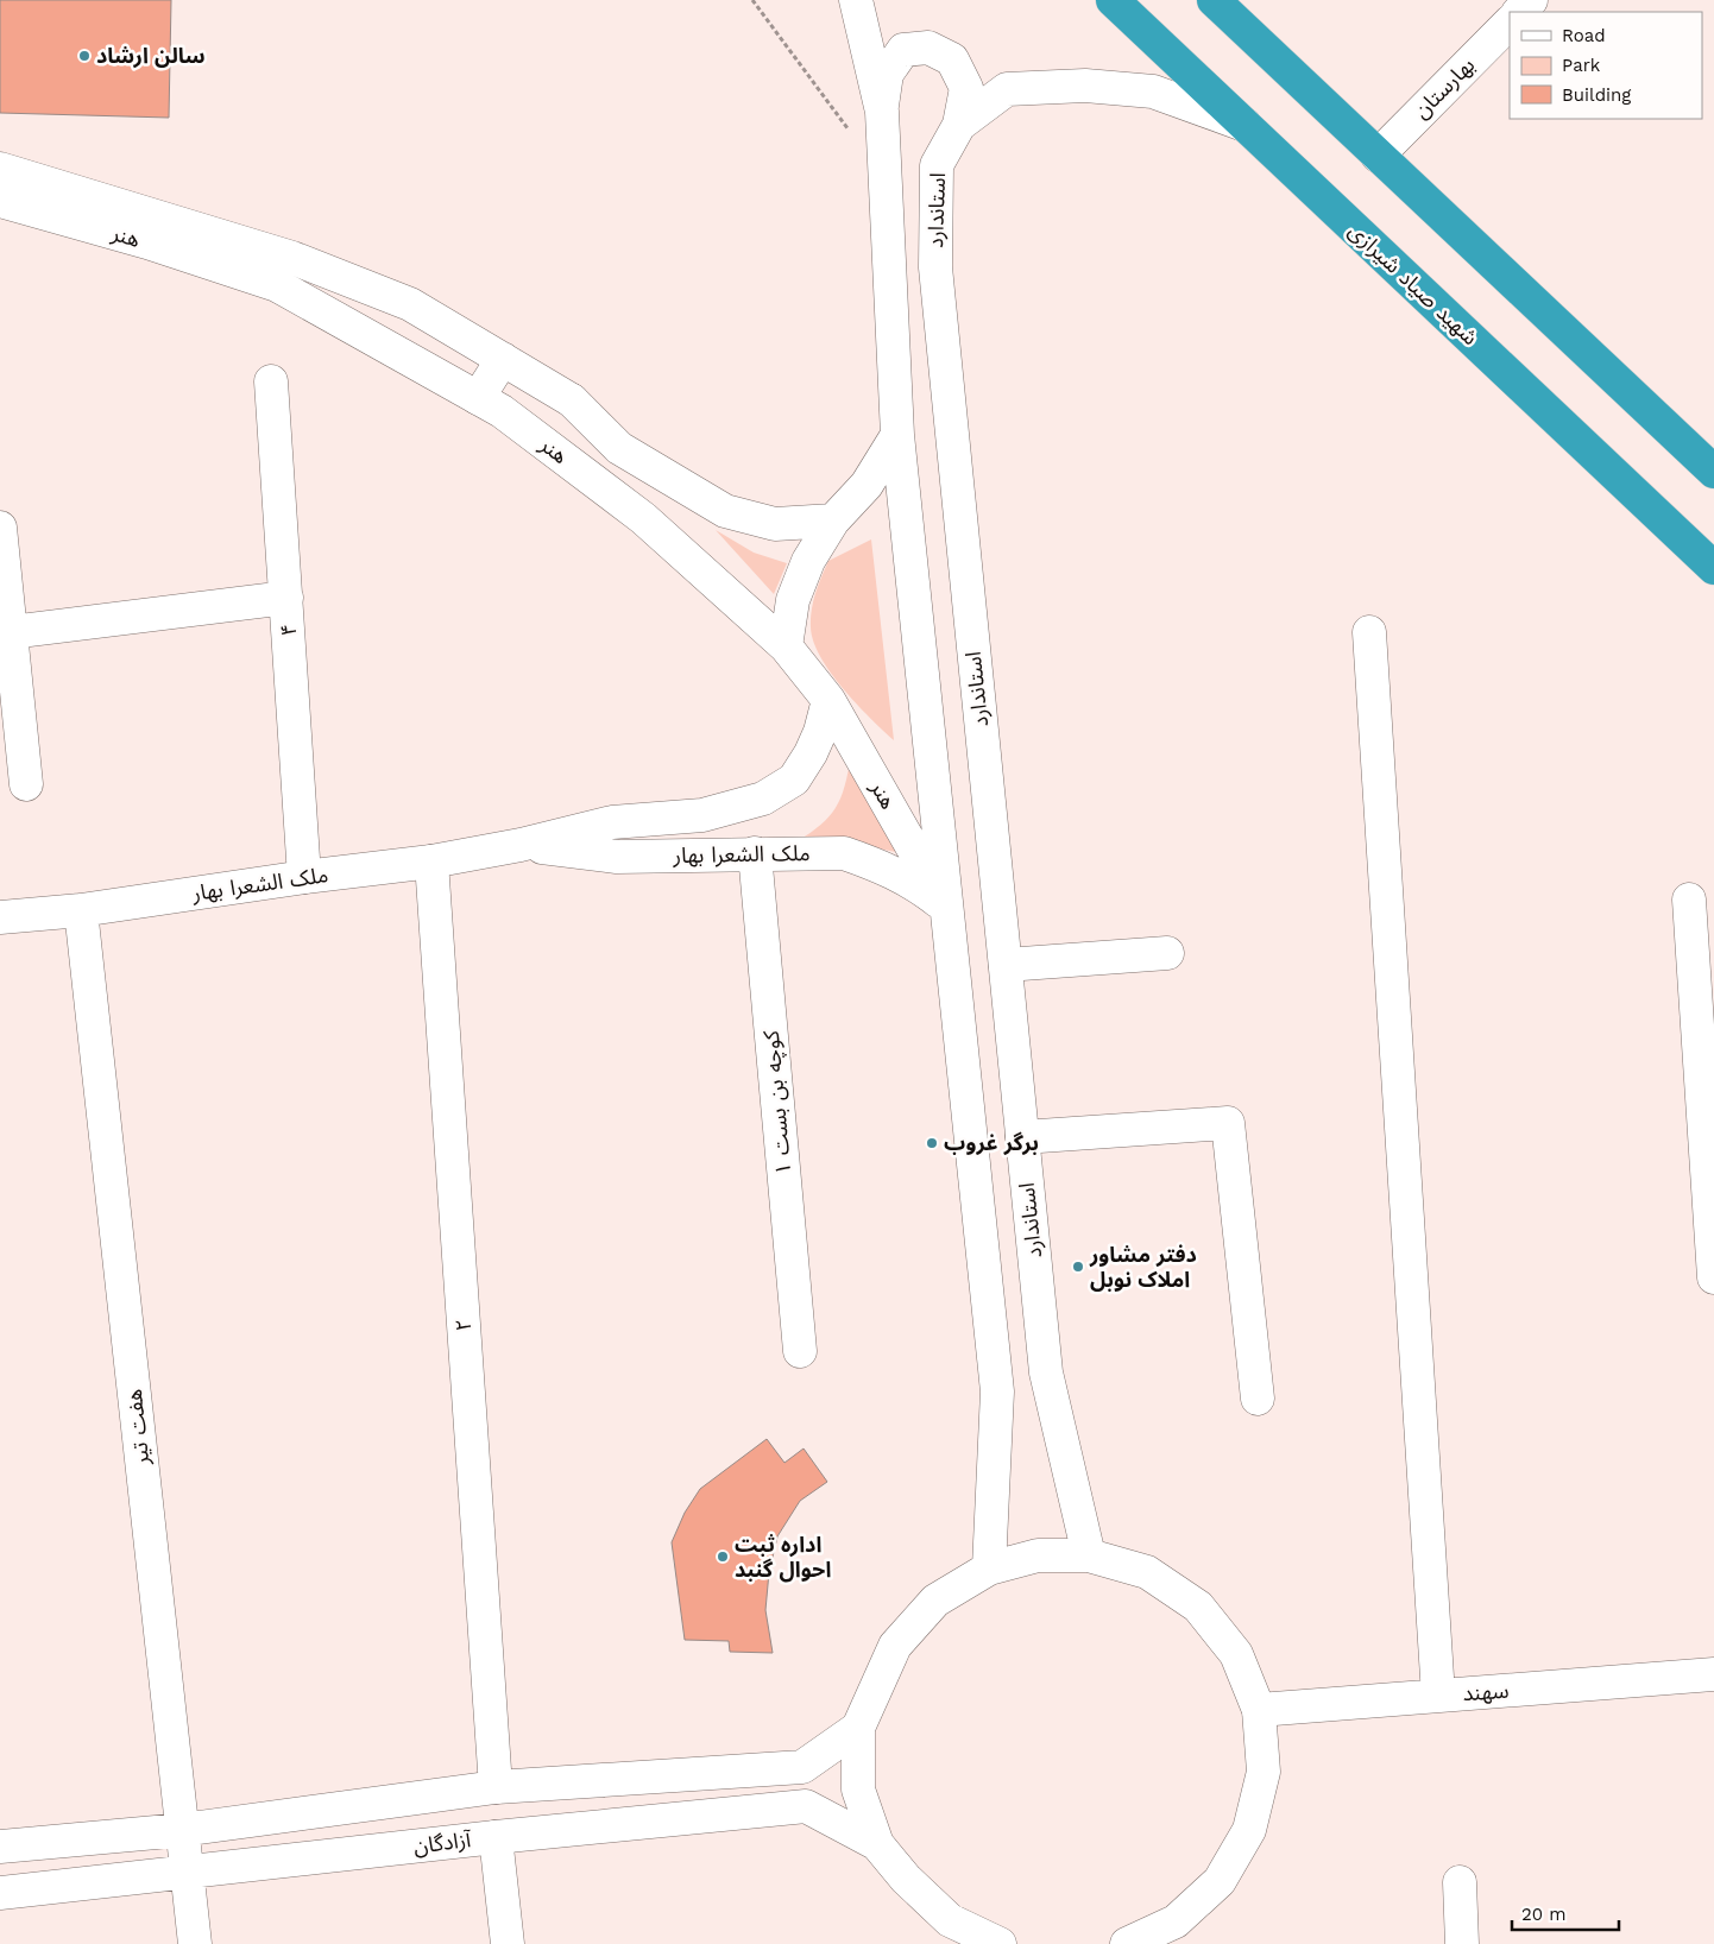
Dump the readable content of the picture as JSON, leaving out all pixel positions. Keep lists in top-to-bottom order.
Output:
{
  "streets": {
    "highway": ["شهید صیاد شیرازی"],
    "street": [
      "بهارستان",
      "استاندارد",
      "هنر",
      "۴",
      "ملک الشعرا بهار",
      "کوچه بن بست ۱",
      "۲",
      "هفت تیر",
      "سهند",
      "آزادگان"
    ]
  },
  "crossings": [
    ["استاندارد", "شهید صیاد شیرازی"],
    ["هنر", "ملک الشعرا بهار"],
    ["۴", "ملک الشعرا بهار"],
    ["ملک الشعرا بهار", "کوچه بن بست ۱"],
    ["ملک الشعرا بهار", "۲"],
    ["ملک الشعرا بهار", "هفت تیر"],
    ["هفت تیر", "آزادگان"]
  ],
  "places": [
    "سالن ارشاد",
    "برگر غروب",
    "دفتر مشاور املاک نوبل",
    "اداره ثبت احوال گنبد"
  ],
  "legend": ["Road", "Park", "Building"],
  "scale_bar": "20 m"
}
